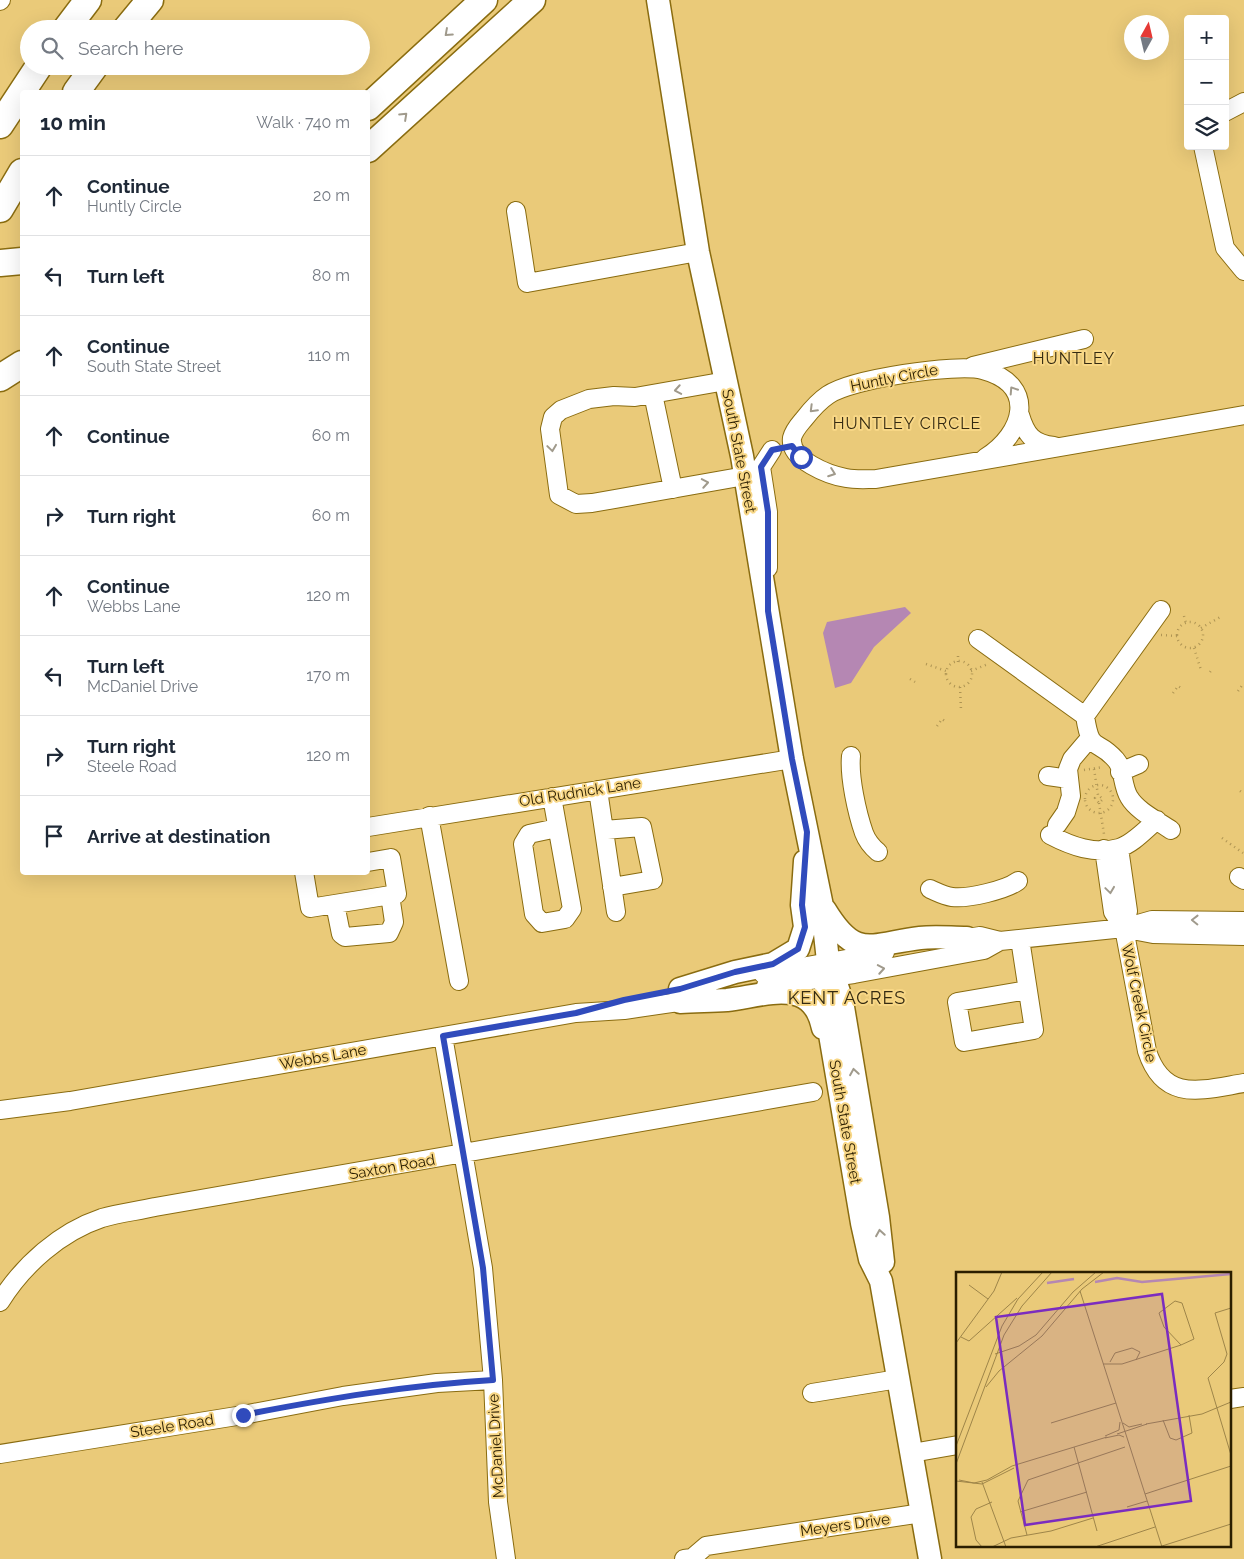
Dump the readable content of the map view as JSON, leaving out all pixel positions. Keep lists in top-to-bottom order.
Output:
{
  "streets": {
    "main road": ["South State Street"],
    "street": [
      "Huntly Circle",
      "Old Rudnick Lane",
      "Wolf Creek Circle",
      "Webbs Lane",
      "Saxton Road",
      "Steele Road",
      "McDaniel Drive",
      "Meyers Drive"
    ]
  },
  "crossings": [
    ["South State Street", "Old Rudnick Lane"],
    ["South State Street", "Webbs Lane"],
    ["South State Street", "Meyers Drive"],
    ["Webbs Lane", "McDaniel Drive"],
    ["Saxton Road", "McDaniel Drive"],
    ["Steele Road", "McDaniel Drive"]
  ],
  "districts": ["HUNTLEY", "HUNTLEY CIRCLE", "KENT ACRES"],
  "north": "top",
  "page": {
    "map_buttons": ["+", "−"],
    "search": "Search here",
    "heading": ["10 min", "Walk · 740 m"],
    "list": [
      ["Continue", "Huntly Circle", "20 m"],
      ["Turn left", "80 m"],
      ["Continue", "South State Street", "110 m"],
      ["Continue", "60 m"],
      ["Turn right", "60 m"],
      ["Continue", "Webbs Lane", "120 m"],
      ["Turn left", "McDaniel Drive", "170 m"],
      ["Turn right", "Steele Road", "120 m"],
      "Arrive at destination"
    ]
  }
}
